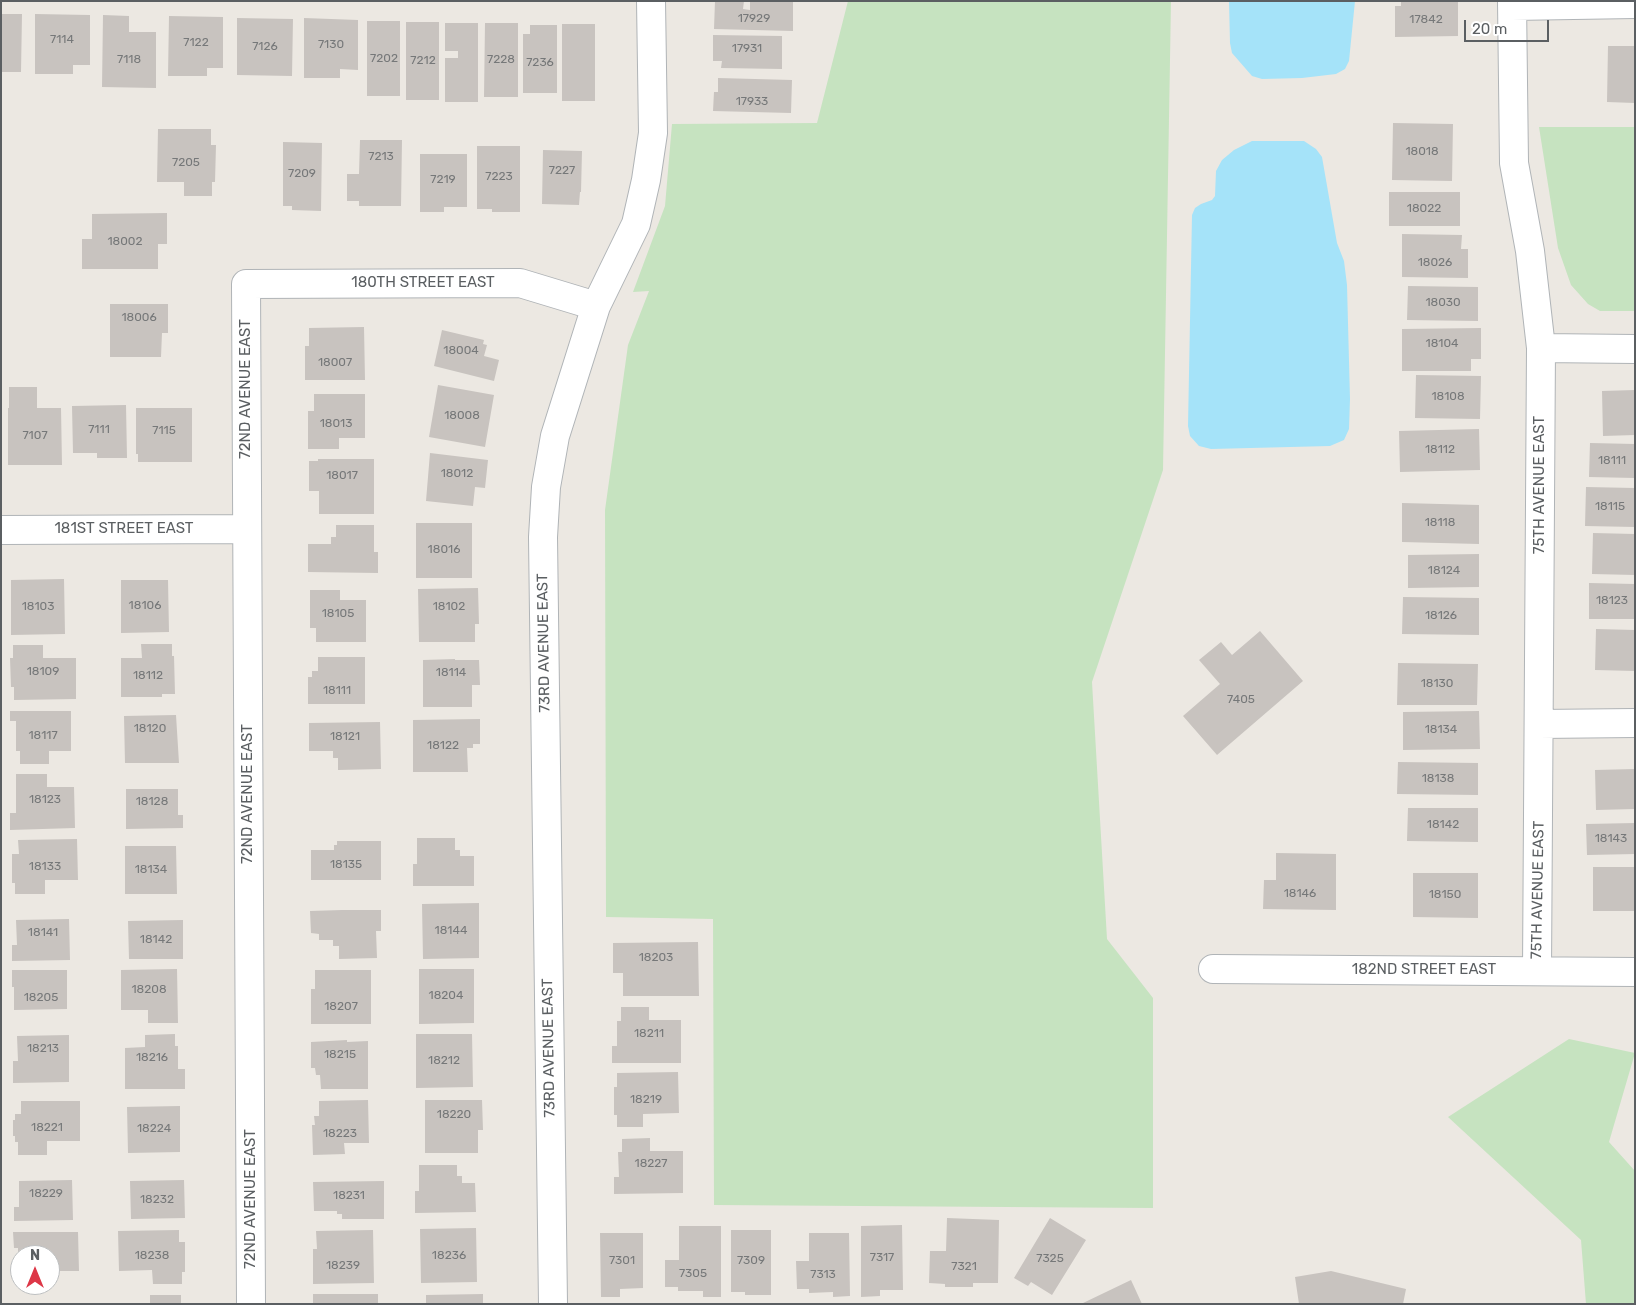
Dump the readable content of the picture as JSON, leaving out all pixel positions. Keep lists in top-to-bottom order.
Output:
{
  "streets": {
    "street": [
      "180TH STREET EAST",
      "72ND AVENUE EAST",
      "75TH AVENUE EAST",
      "181ST STREET EAST",
      "73RD AVENUE EAST",
      "182ND STREET EAST"
    ]
  },
  "crossings": [
    ["180TH STREET EAST", "72ND AVENUE EAST"],
    ["180TH STREET EAST", "73RD AVENUE EAST"],
    ["72ND AVENUE EAST", "181ST STREET EAST"],
    ["75TH AVENUE EAST", "182ND STREET EAST"]
  ],
  "house_numbers": [
    "17929",
    "17842",
    "7114",
    "7122",
    "7130",
    "7126",
    "17931",
    "7202",
    "7118",
    "7228",
    "7212",
    "7236",
    "17933",
    "18018",
    "7213",
    "7205",
    "7227",
    "7209",
    "7223",
    "7219",
    "18022",
    "18002",
    "18026",
    "18030",
    "18006",
    "18104",
    "18004",
    "18007",
    "18108",
    "18008",
    "18013",
    "7111",
    "7115",
    "7107",
    "18112",
    "18111",
    "18012",
    "18017",
    "18115",
    "18118",
    "18016",
    "18124",
    "18123",
    "18106",
    "18103",
    "18102",
    "18105",
    "18126",
    "18109",
    "18114",
    "18112",
    "18130",
    "18111",
    "7405",
    "18120",
    "18134",
    "18117",
    "18121",
    "18122",
    "18138",
    "18123",
    "18128",
    "18142",
    "18143",
    "18135",
    "18133",
    "18134",
    "18146",
    "18150",
    "18144",
    "18141",
    "18142",
    "18203",
    "18208",
    "18204",
    "18205",
    "18207",
    "18211",
    "18213",
    "18215",
    "18216",
    "18212",
    "18219",
    "18220",
    "18221",
    "18224",
    "18223",
    "18227",
    "18229",
    "18231",
    "18232",
    "18238",
    "18236",
    "7317",
    "7325",
    "7301",
    "7309",
    "18239",
    "7321",
    "7305",
    "7313"
  ],
  "scale_bar": "20 m",
  "north": "top"
}
